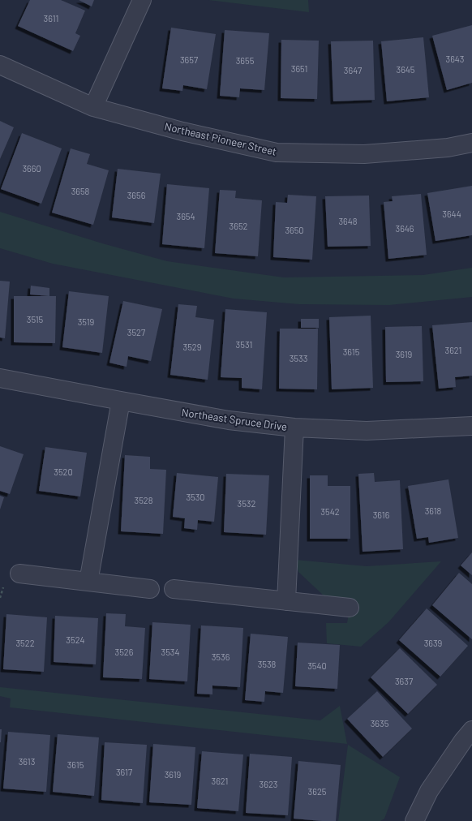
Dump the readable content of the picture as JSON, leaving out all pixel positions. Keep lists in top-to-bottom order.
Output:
{
  "streets": {
    "street": ["Northeast Pioneer Street", "Northeast Spruce Drive"]
  },
  "house_numbers": [
    "3611",
    "3643",
    "3657",
    "3655",
    "3651",
    "3645",
    "3647",
    "3660",
    "3658",
    "3656",
    "3644",
    "3654",
    "3648",
    "3652",
    "3646",
    "3650",
    "3515",
    "3519",
    "3527",
    "3531",
    "3529",
    "3621",
    "3615",
    "3619",
    "3533",
    "3520",
    "3530",
    "3528",
    "3532",
    "3618",
    "3542",
    "3616",
    "3524",
    "3522",
    "3639",
    "3526",
    "3534",
    "3536",
    "3538",
    "3540",
    "3637",
    "3635",
    "3613",
    "3615",
    "3617",
    "3619",
    "3621",
    "3623",
    "3625"
  ]
}
